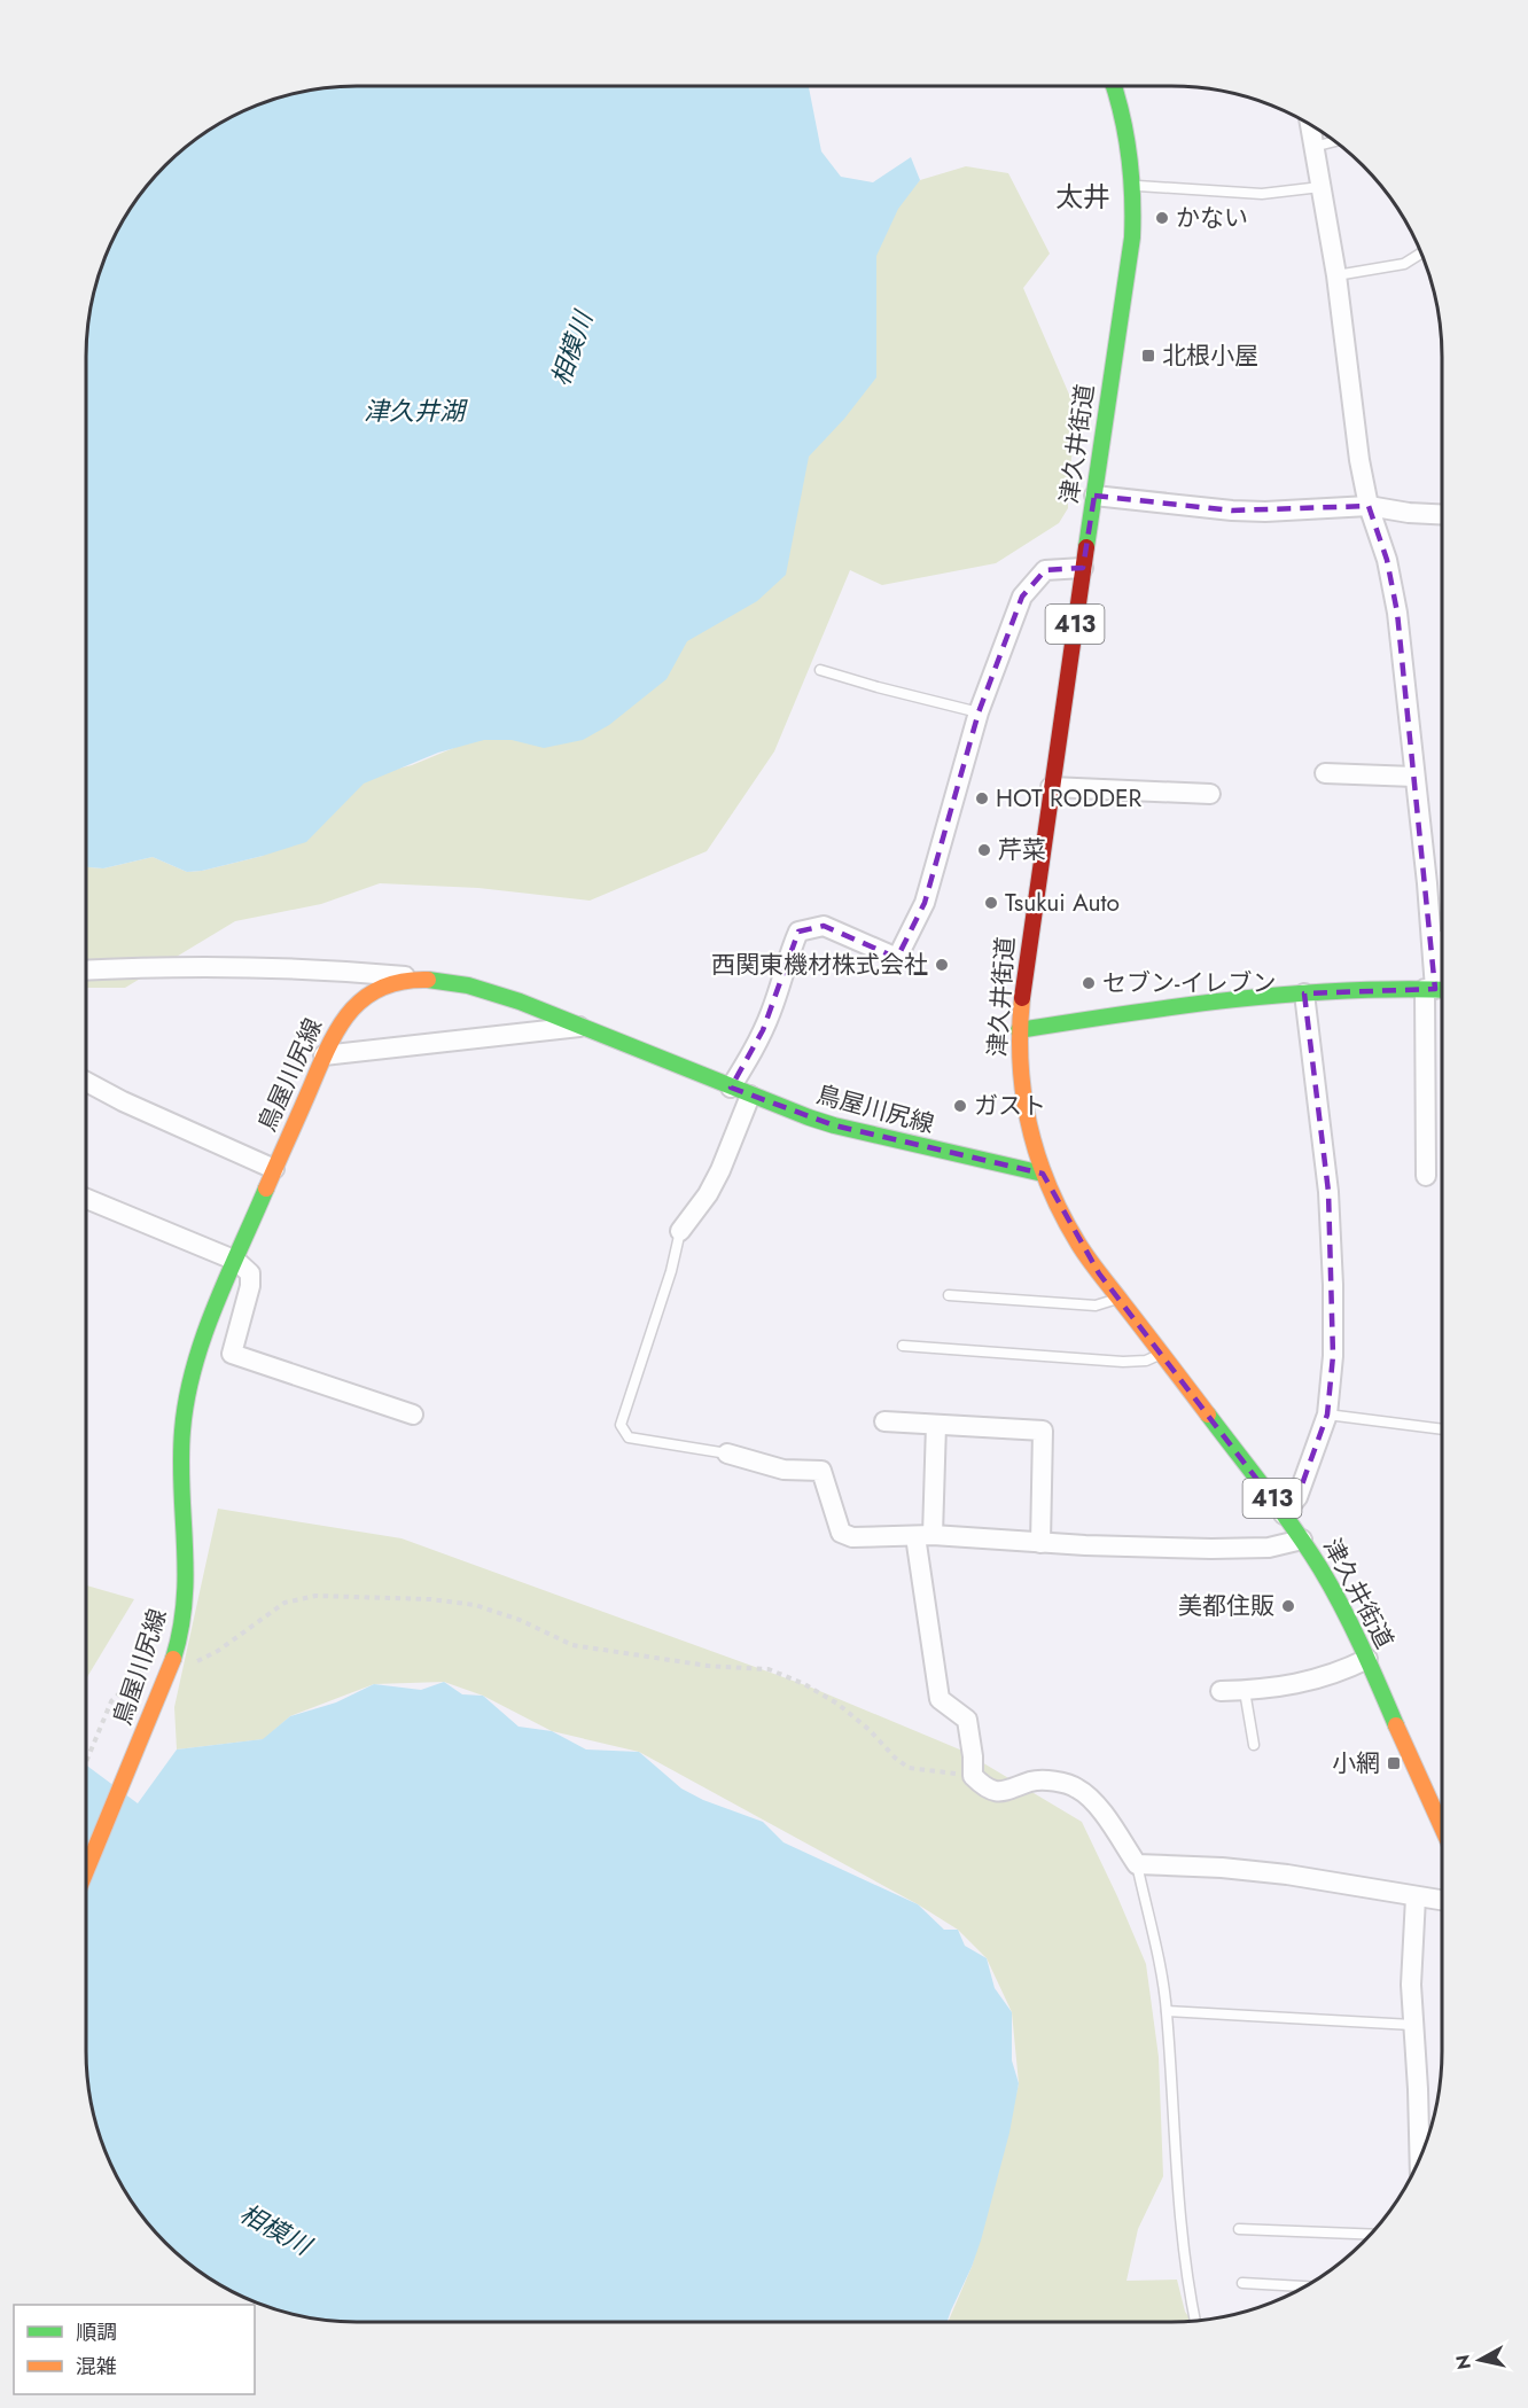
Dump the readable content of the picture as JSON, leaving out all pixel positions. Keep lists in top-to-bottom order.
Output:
{
  "streets": {
    "main road": ["津久井街道", "413", "鳥屋川尻線"]
  },
  "crossings": [
    ["津久井街道", "鳥屋川尻線"]
  ],
  "districts": ["太井"],
  "water": ["相模川", "津久井湖"],
  "places": {
    "other": [
      "かない",
      "HOT RODDER",
      "芹菜",
      "Tsukui Auto",
      "西関東機材株式会社",
      "セブン-イレブン",
      "ガスト",
      "美都住販"
    ],
    "transit": ["北根小屋", "小網"]
  },
  "legend": ["順調", "混雑"],
  "north": "left"
}
